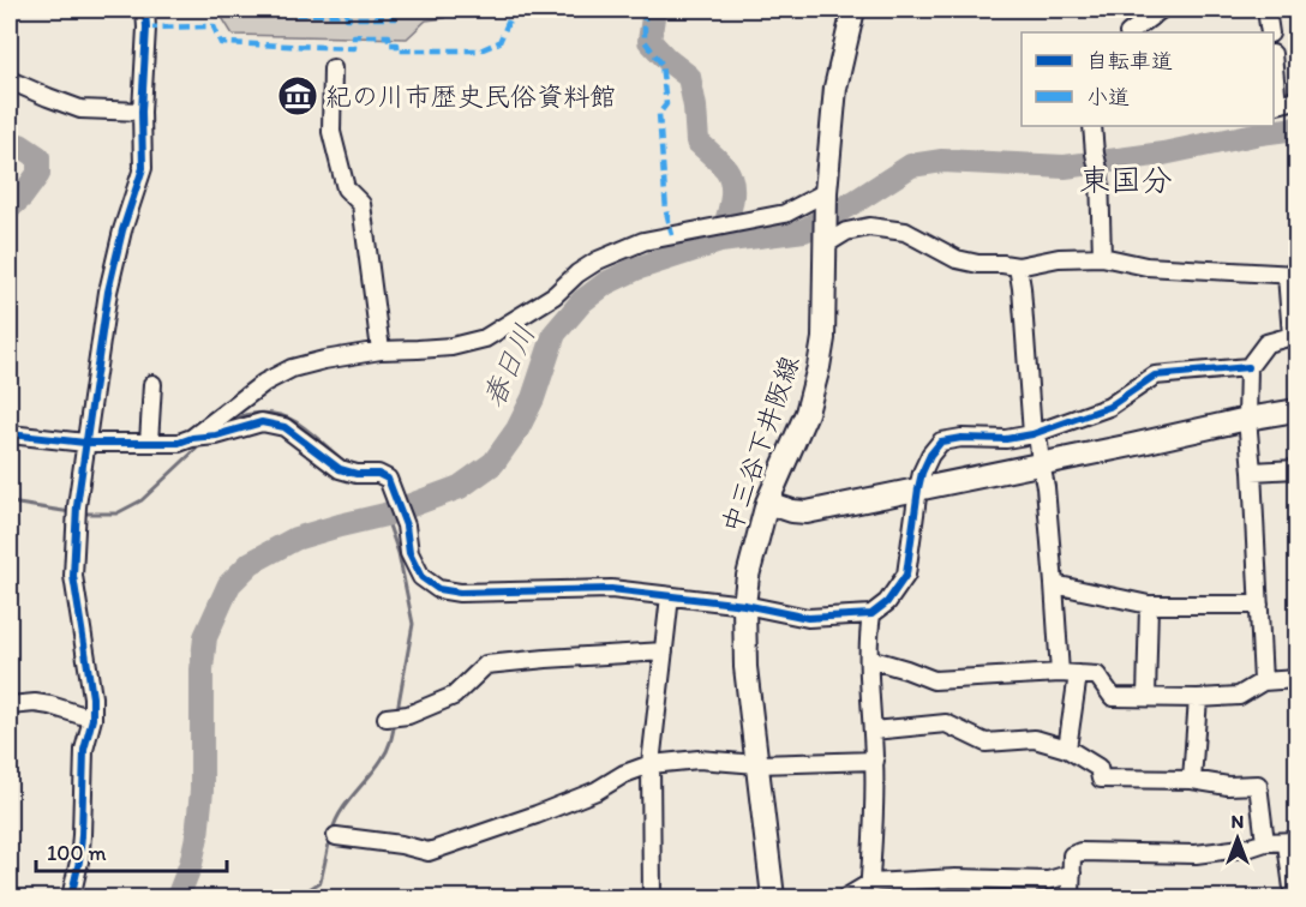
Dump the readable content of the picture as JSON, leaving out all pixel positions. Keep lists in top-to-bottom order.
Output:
{
  "streets": {
    "main road": ["中三谷下井阪線"]
  },
  "districts": ["東国分"],
  "water": ["春日川"],
  "places": {
    "museum": ["紀の川市歴史民俗資料館"]
  },
  "legend": ["自転車道", "小道"],
  "scale_bar": "100 m",
  "north": "top"
}
